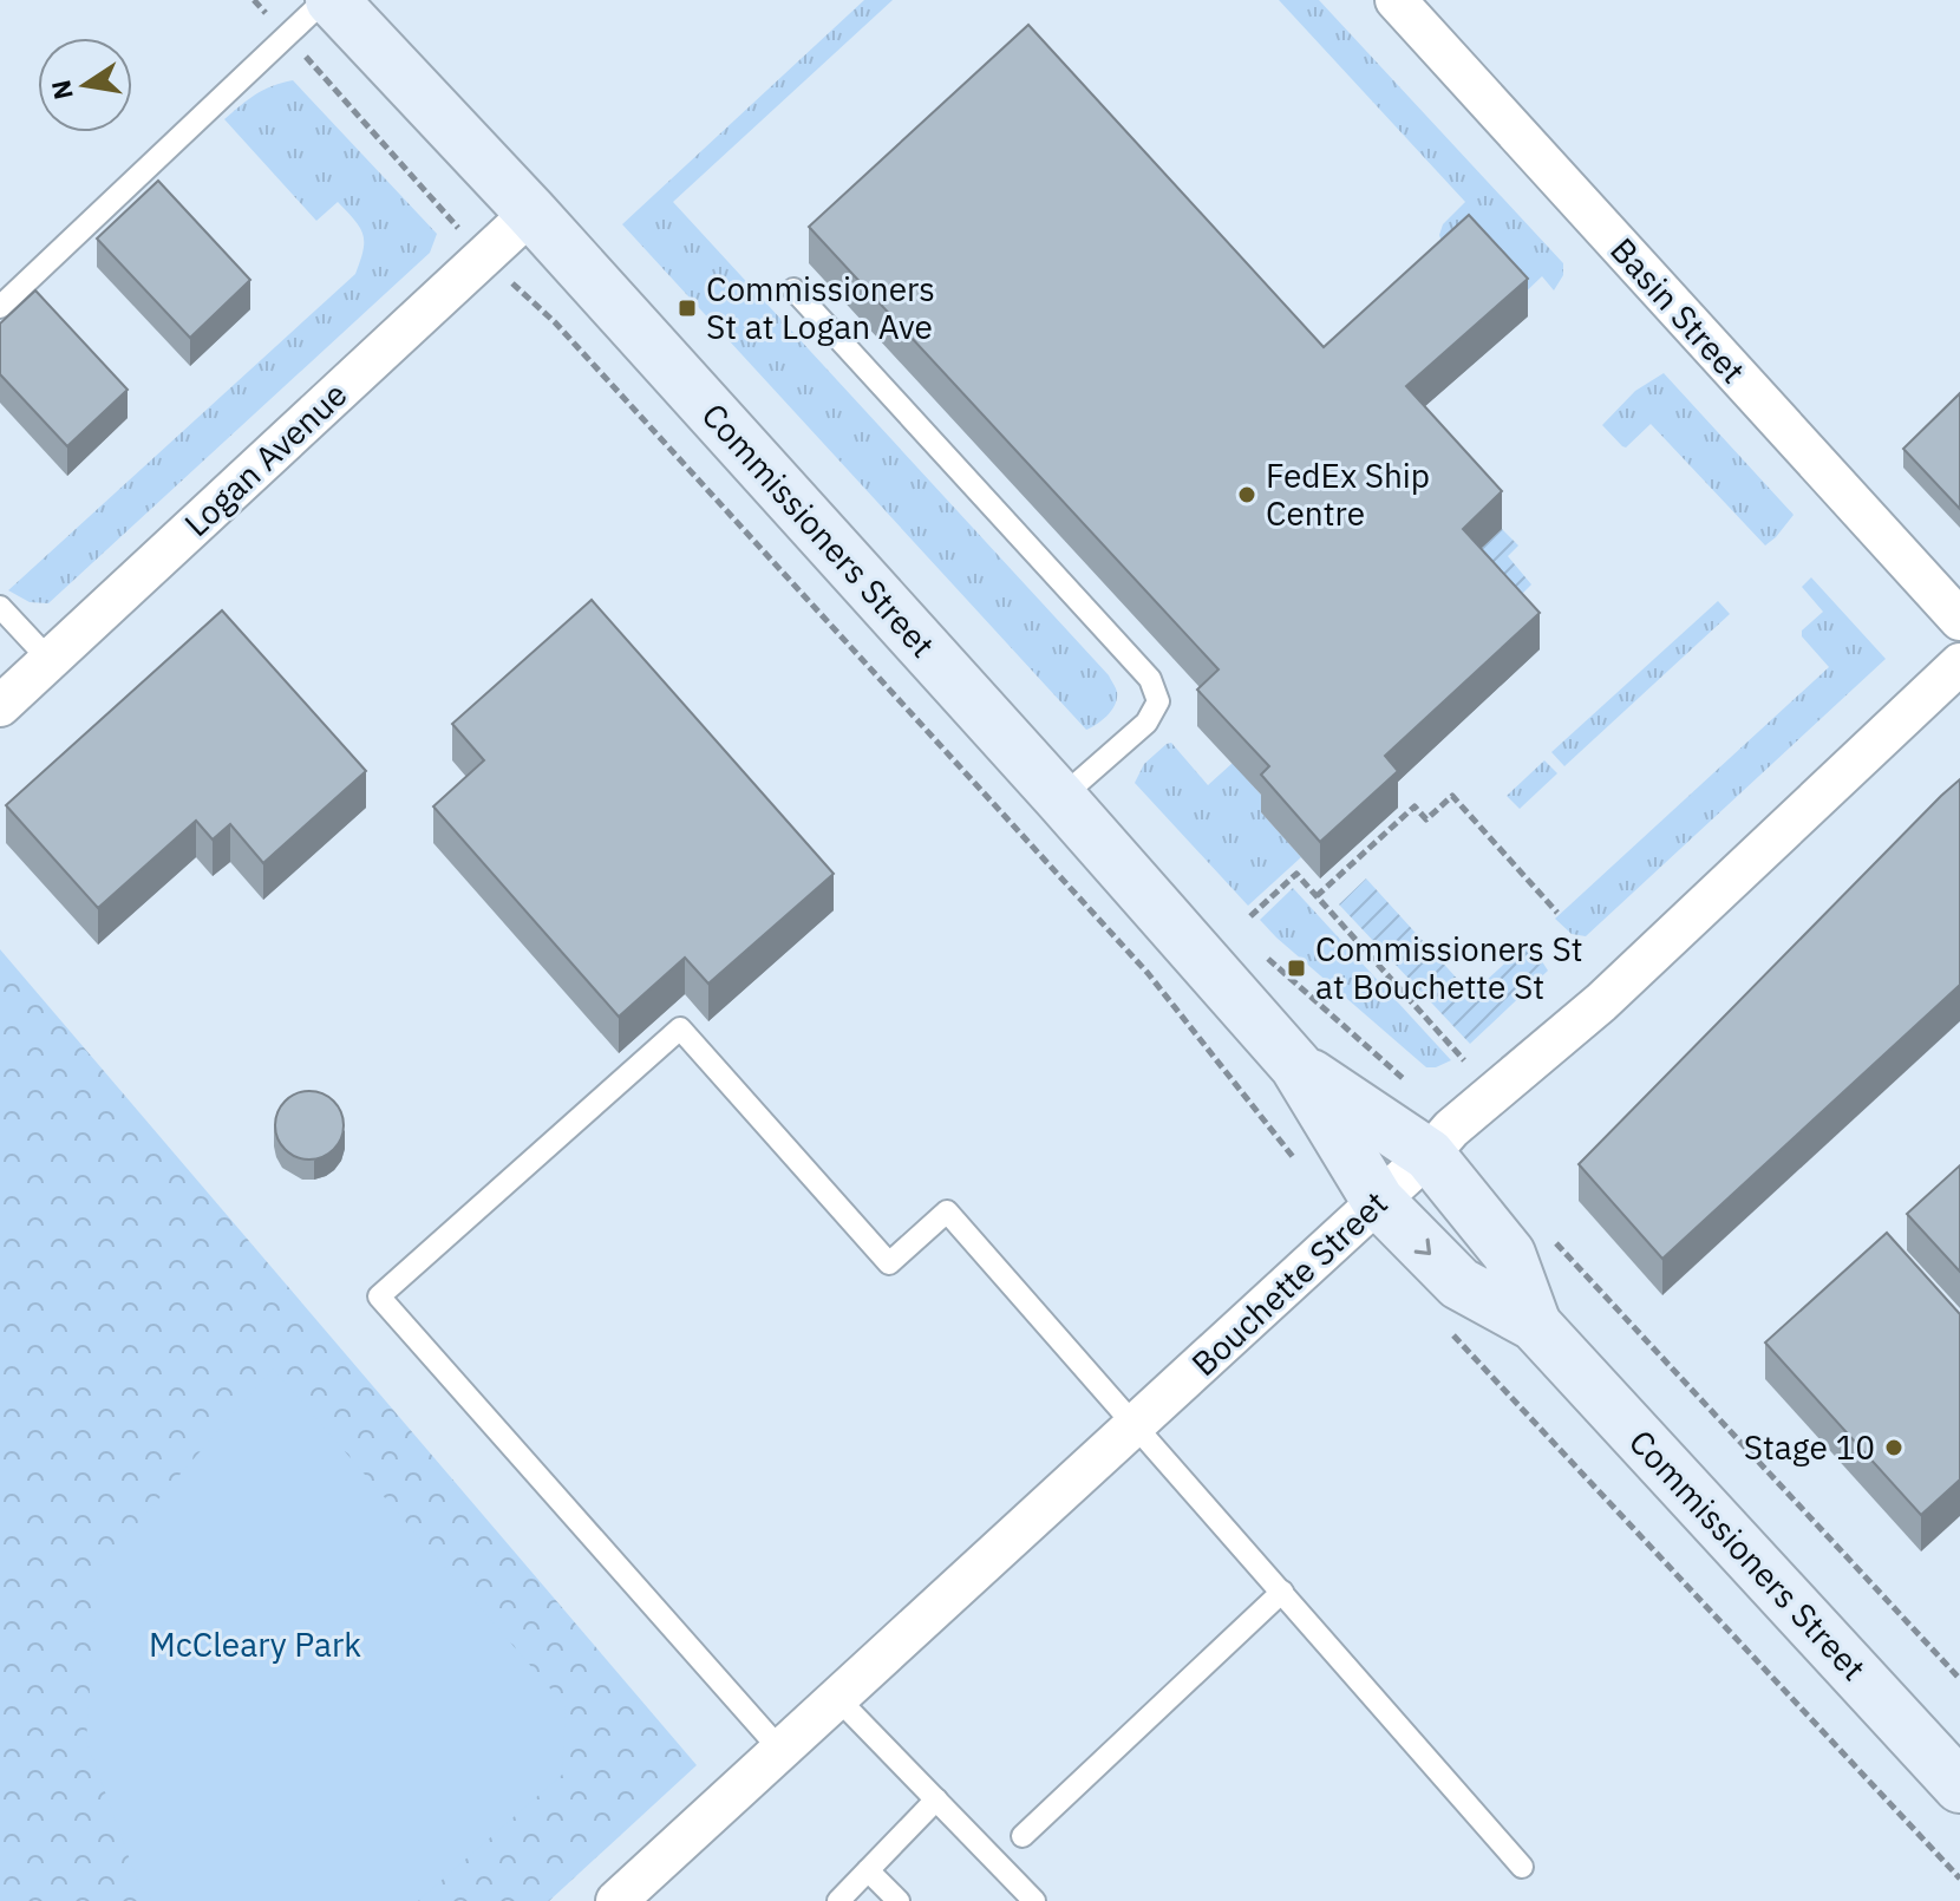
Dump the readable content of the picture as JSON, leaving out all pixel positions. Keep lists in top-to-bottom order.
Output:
{
  "streets": {
    "street": [
      "Basin Street",
      "Logan Avenue",
      "Commissioners Street",
      "Bouchette Street"
    ]
  },
  "crossings": [
    ["Logan Avenue", "Commissioners Street"],
    ["Commissioners Street", "Bouchette Street"]
  ],
  "parks": ["McCleary Park"],
  "places": {
    "transit": ["Commissioners St at Logan Ave", "Commissioners St at Bouchette St"],
    "other": ["FedEx Ship Centre", "Stage 10"]
  },
  "north": "left"
}
